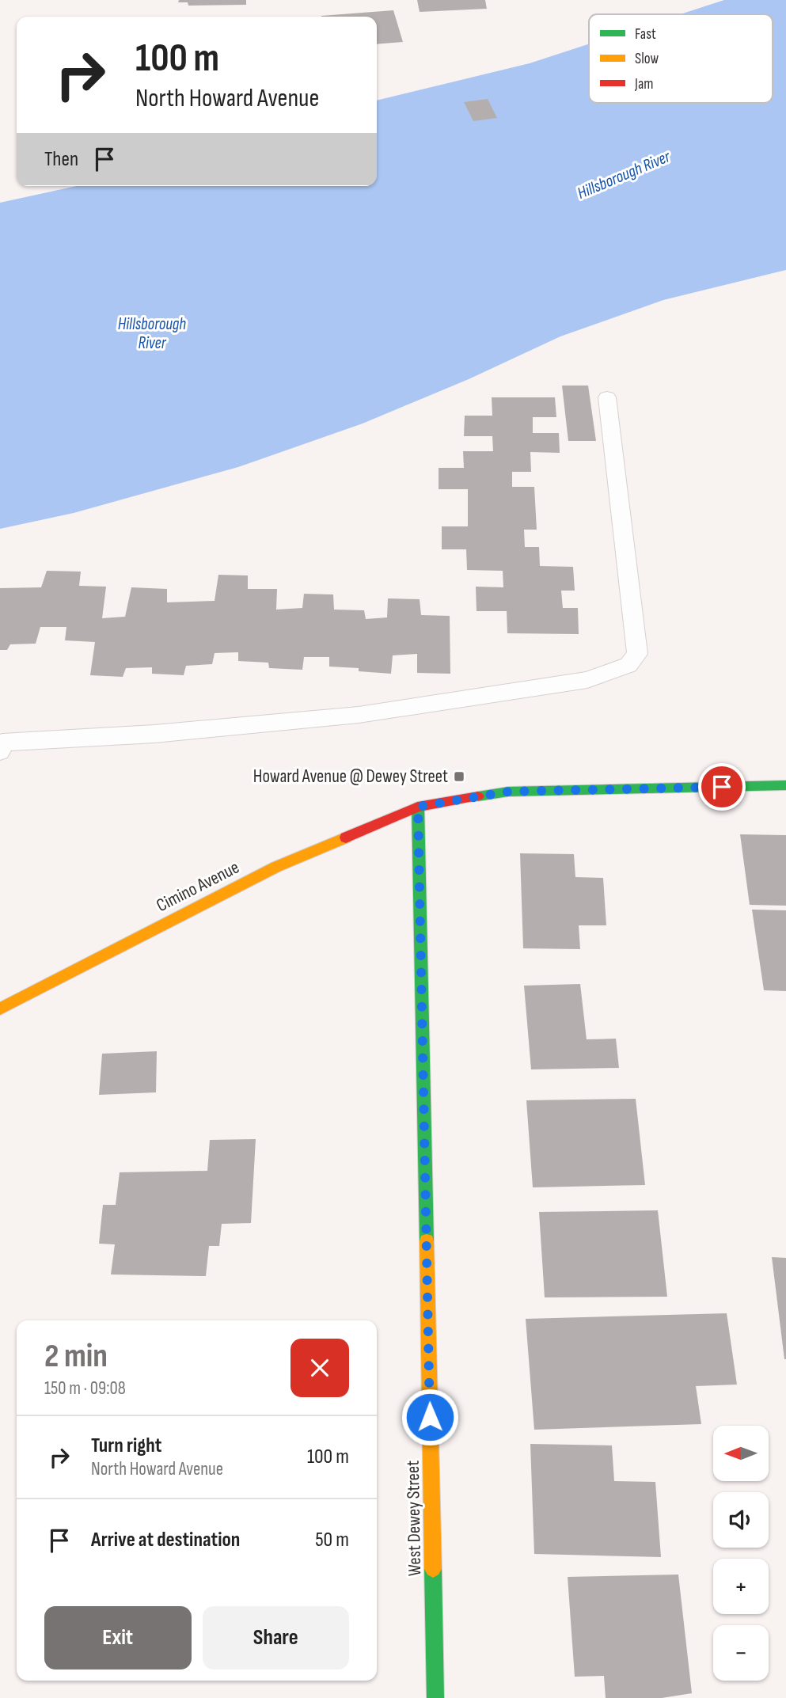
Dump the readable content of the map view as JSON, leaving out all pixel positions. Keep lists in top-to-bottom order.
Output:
{
  "streets": {
    "main road": ["Cimino Avenue", "West Dewey Street"]
  },
  "crossings": [
    ["Cimino Avenue", "West Dewey Street"]
  ],
  "water": ["Hillsborough River"],
  "places": {
    "transit": ["Howard Avenue @ Dewey Street"]
  },
  "legend": ["Fast", "Slow", "Jam"],
  "north": "left",
  "page": {
    "turn": ["100 m", "North Howard Avenue"],
    "then": "Then",
    "heading": ["2 min", "150 m · 09:08"],
    "list": [
      {
        "name": "Turn right",
        "note": "North Howard Avenue",
        "value": "100 m"
      },
      {
        "name": "Arrive at destination",
        "value": "50 m"
      }
    ],
    "map_buttons": ["+", "−"],
    "buttons": ["Exit", "Share"]
  }
}
